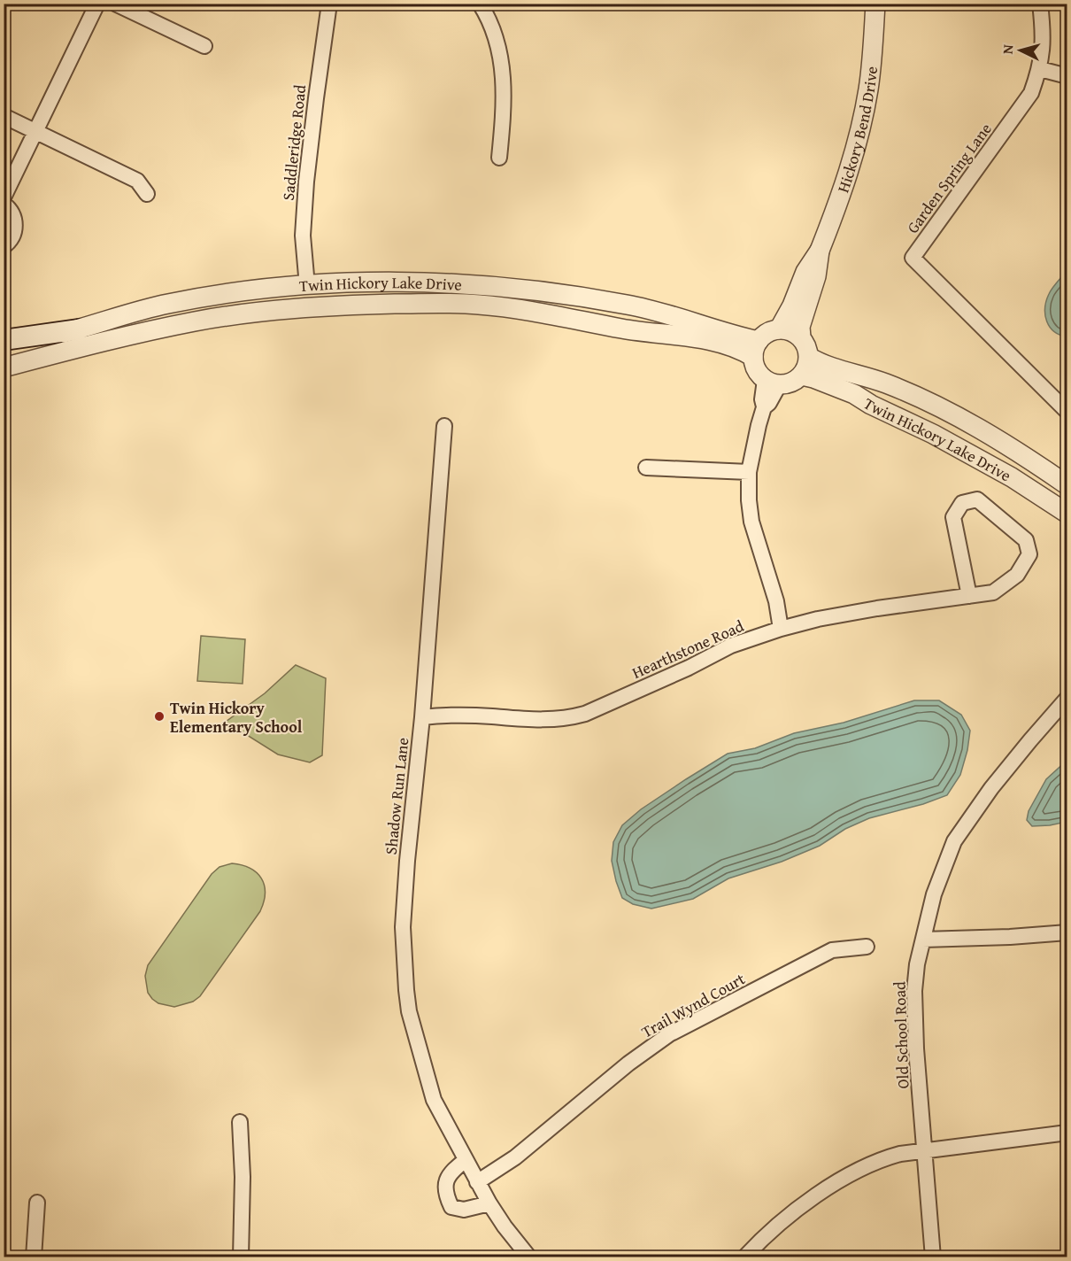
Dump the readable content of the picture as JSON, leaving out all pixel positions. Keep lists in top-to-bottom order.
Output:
{
  "streets": {
    "street": [
      "Hickory Bend Drive",
      "Saddleridge Road",
      "Garden Spring Lane",
      "Twin Hickory Lake Drive",
      "Hearthstone Road",
      "Shadow Run Lane",
      "Trail Wynd Court",
      "Old School Road"
    ]
  },
  "crossings": [
    ["Hickory Bend Drive", "Twin Hickory Lake Drive"],
    ["Saddleridge Road", "Twin Hickory Lake Drive"],
    ["Hearthstone Road", "Shadow Run Lane"],
    ["Shadow Run Lane", "Trail Wynd Court"]
  ],
  "places": ["Twin Hickory Elementary School"],
  "north": "left"
}
